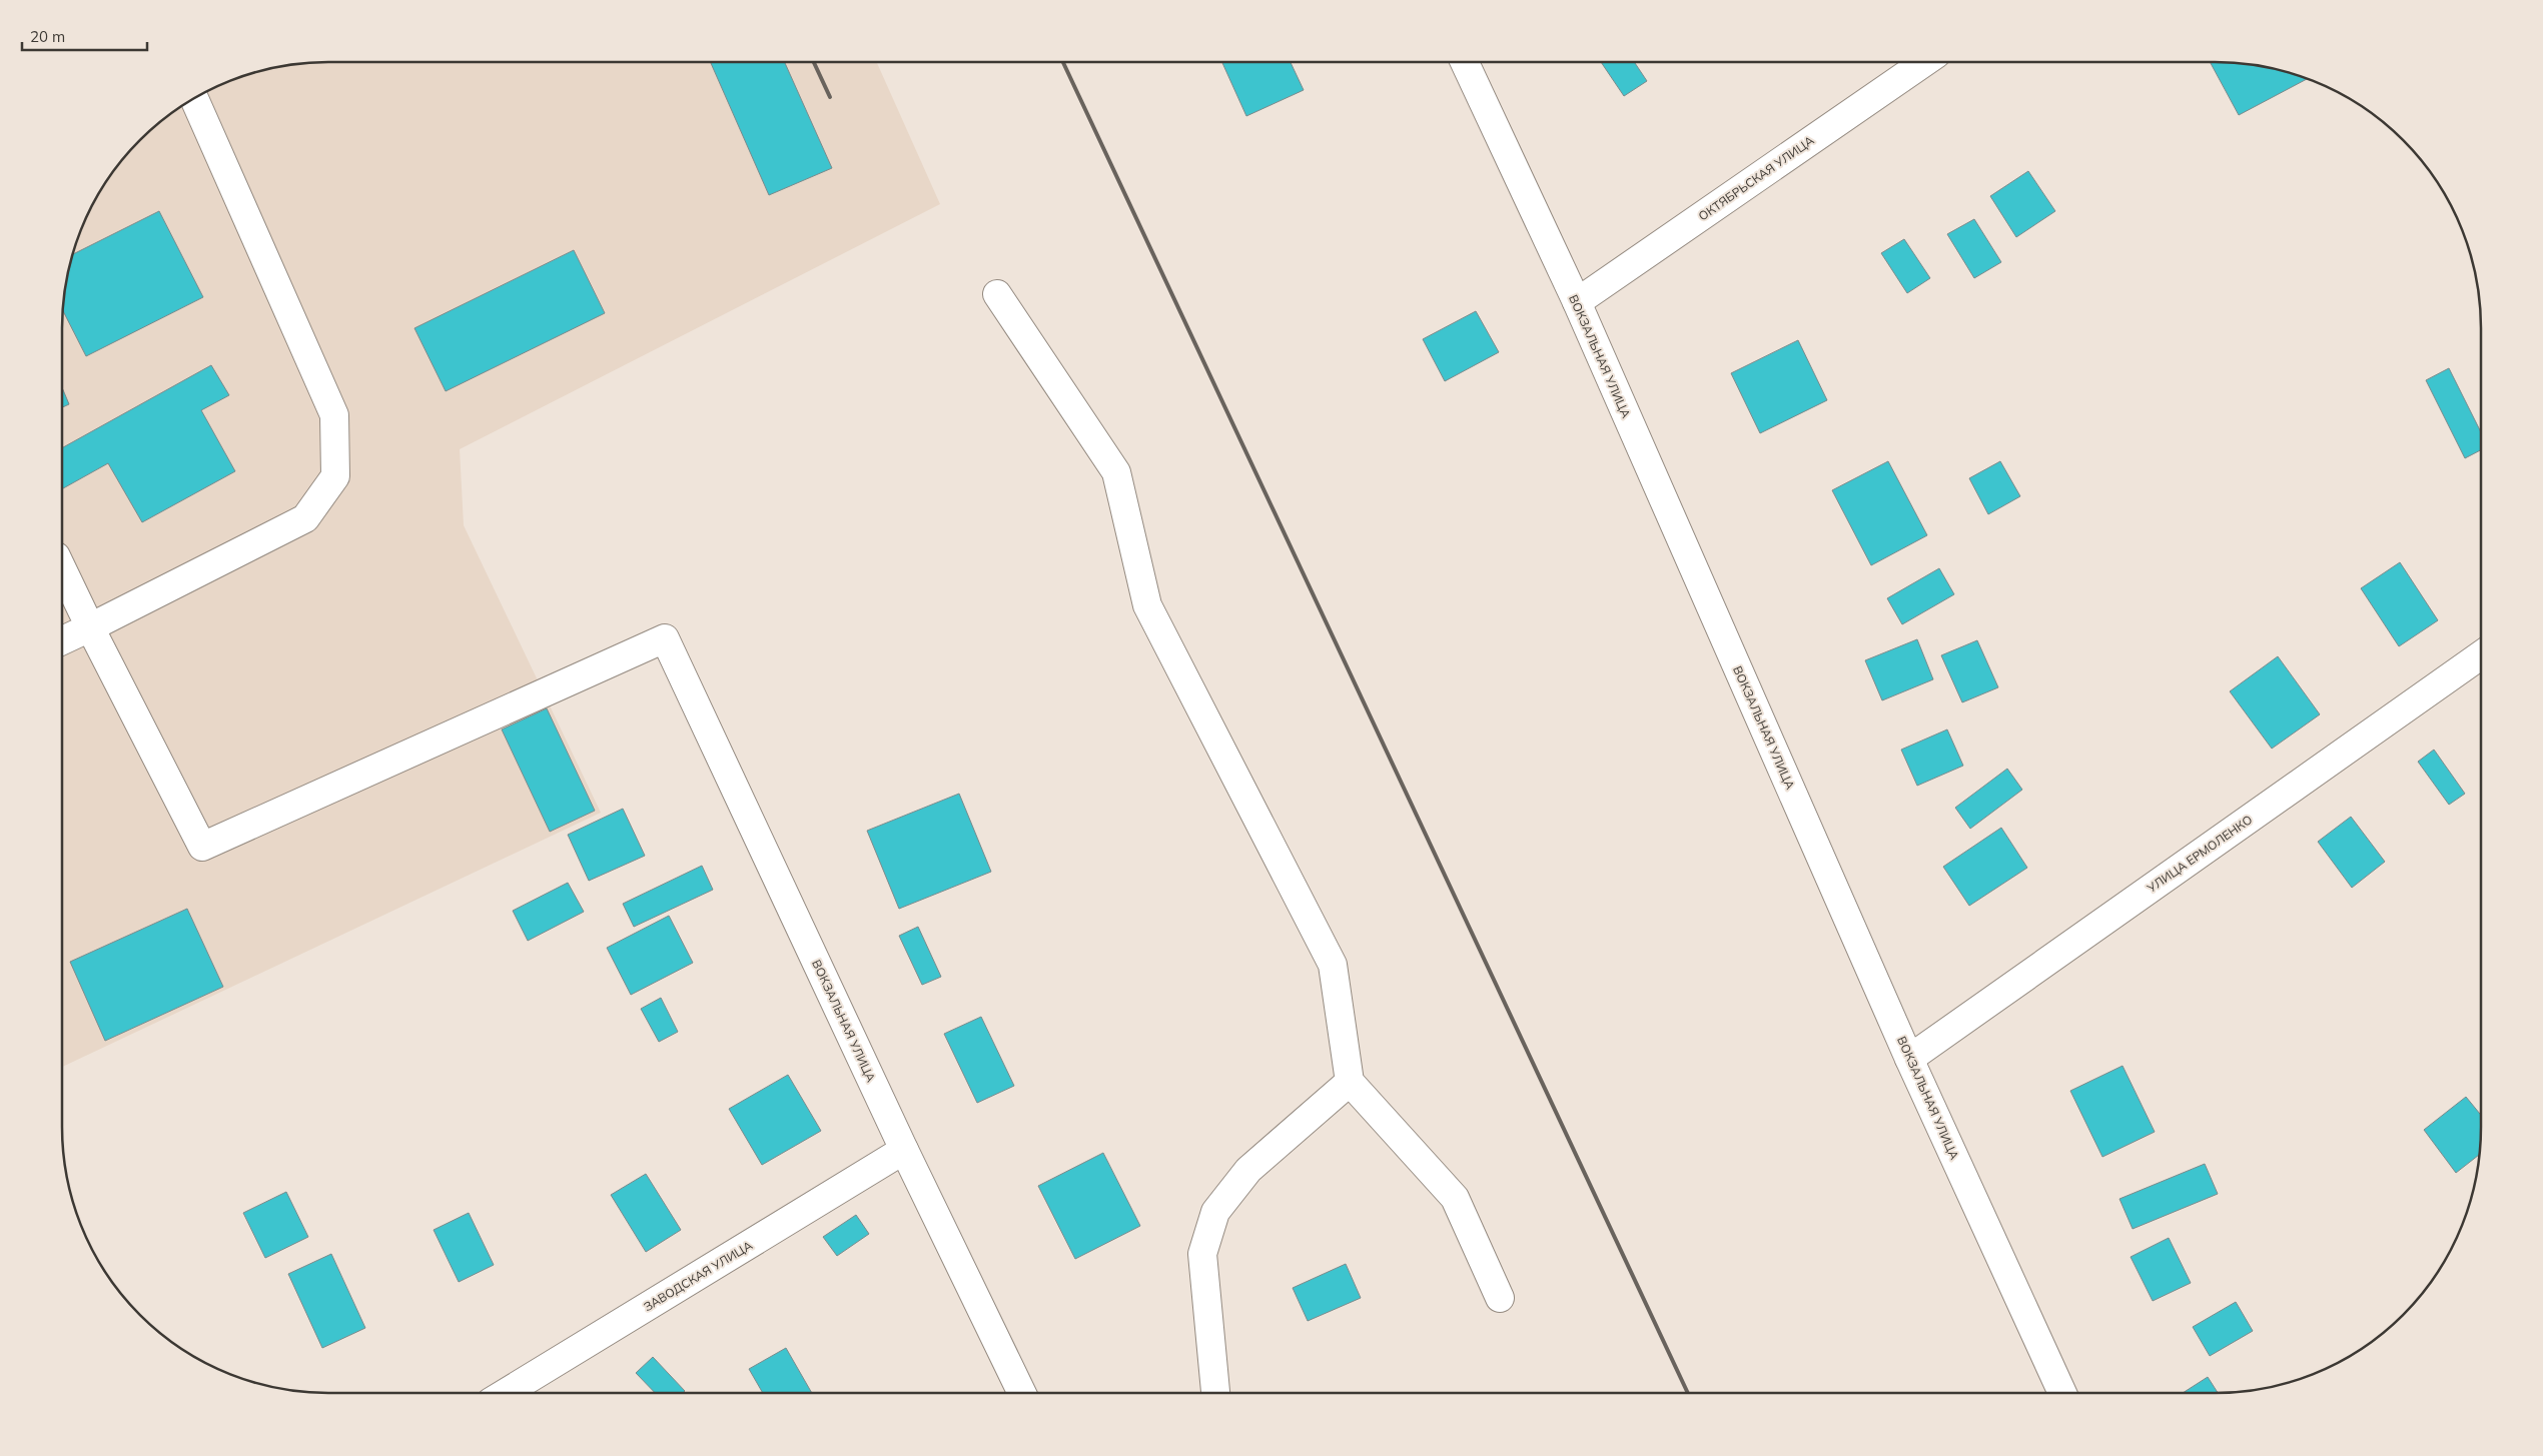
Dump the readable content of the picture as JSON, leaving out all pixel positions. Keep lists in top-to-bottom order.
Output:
{
  "streets": {
    "street": [
      "ОКТЯБРЬСКАЯ УЛИЦА",
      "ВОКЗАЛЬНАЯ УЛИЦА",
      "УЛИЦА ЕРМОЛЕНКО",
      "ЗАВОДСКАЯ УЛИЦА"
    ]
  },
  "crossings": [
    ["ОКТЯБРЬСКАЯ УЛИЦА", "ВОКЗАЛЬНАЯ УЛИЦА"],
    ["ВОКЗАЛЬНАЯ УЛИЦА", "УЛИЦА ЕРМОЛЕНКО"],
    ["ВОКЗАЛЬНАЯ УЛИЦА", "ЗАВОДСКАЯ УЛИЦА"]
  ],
  "scale_bar": "20 m"
}
